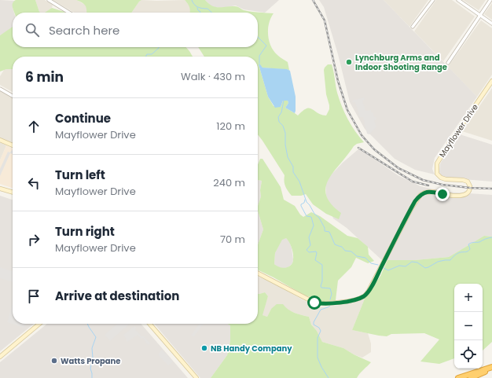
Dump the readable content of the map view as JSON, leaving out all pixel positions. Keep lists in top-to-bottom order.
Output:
{
  "streets": {
    "street": ["Mayflower Drive"]
  },
  "places": ["Lynchburg Arms and Indoor Shooting Range", "NB Handy Company", "Watts Propane"],
  "page": {
    "search": "Search here",
    "heading": ["6 min", "Walk · 430 m"],
    "list": [
      ["Continue", "Mayflower Drive", "120 m"],
      ["Turn left", "Mayflower Drive", "240 m"],
      ["Turn right", "Mayflower Drive", "70 m"],
      "Arrive at destination"
    ],
    "map_buttons": ["+", "−"]
  }
}
